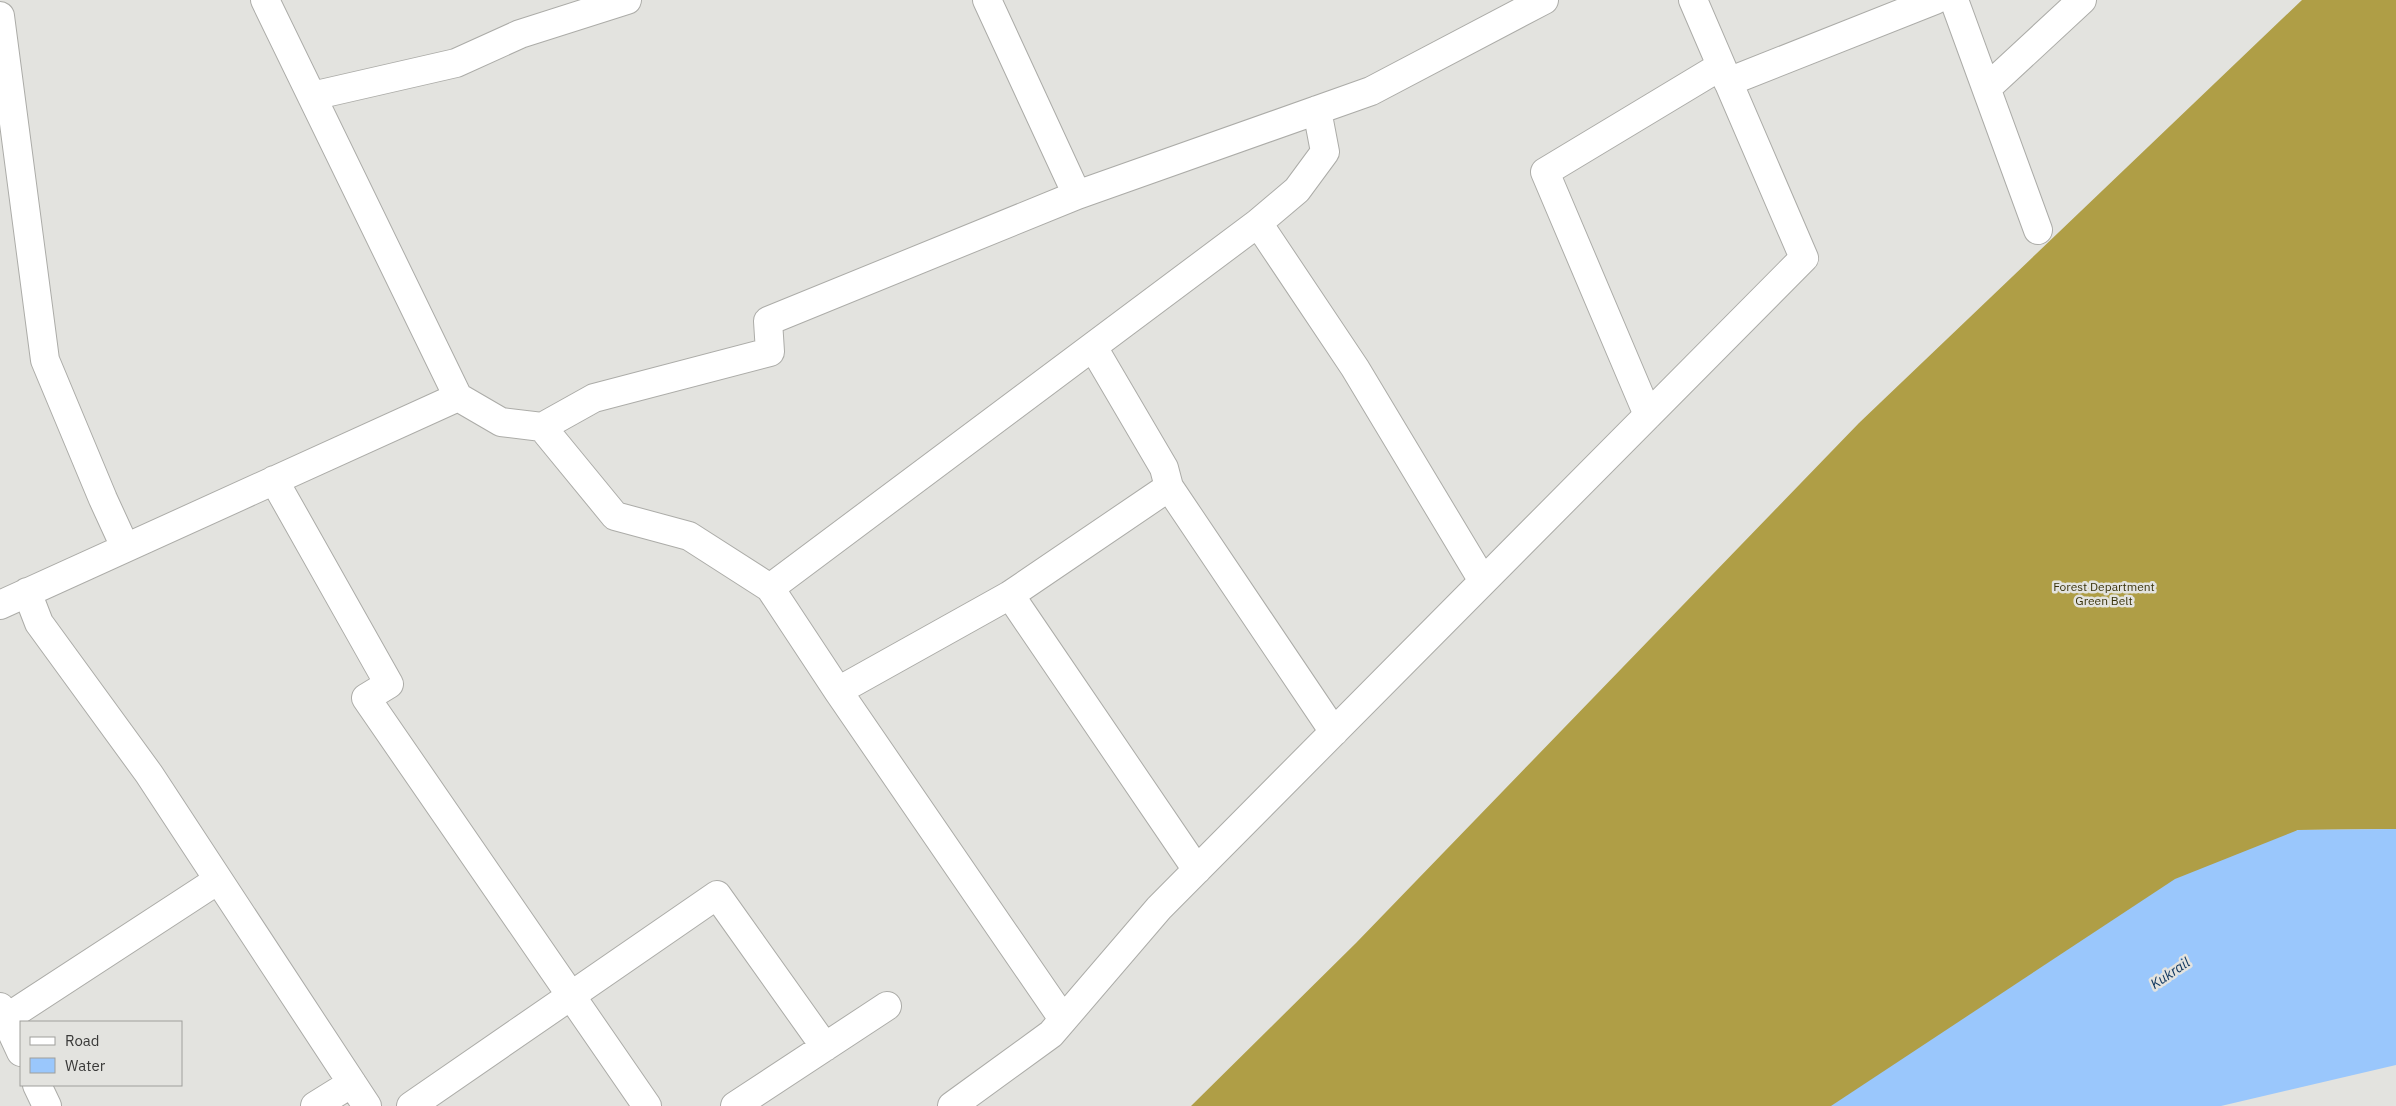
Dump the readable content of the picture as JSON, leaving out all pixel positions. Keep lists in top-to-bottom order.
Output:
{
  "water": ["Kukrail"],
  "parks": ["Forest Department Green Belt"],
  "legend": ["Road", "Water"]
}
